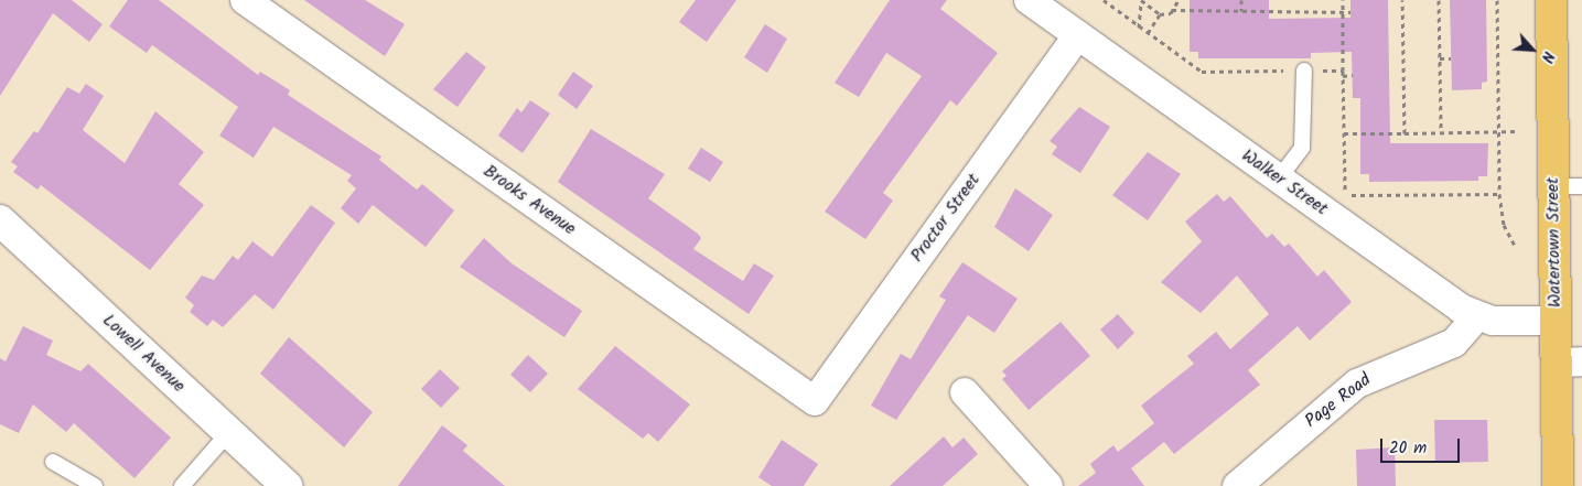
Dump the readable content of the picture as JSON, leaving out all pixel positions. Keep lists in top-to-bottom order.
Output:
{
  "streets": {
    "main road": ["Watertown Street"],
    "street": [
      "Walker Street",
      "Brooks Avenue",
      "Proctor Street",
      "Lowell Avenue",
      "Page Road"
    ]
  },
  "crossings": [
    ["Walker Street", "Proctor Street"],
    ["Walker Street", "Page Road"],
    ["Brooks Avenue", "Proctor Street"]
  ],
  "scale_bar": "20 m",
  "north": "bottom right"
}
